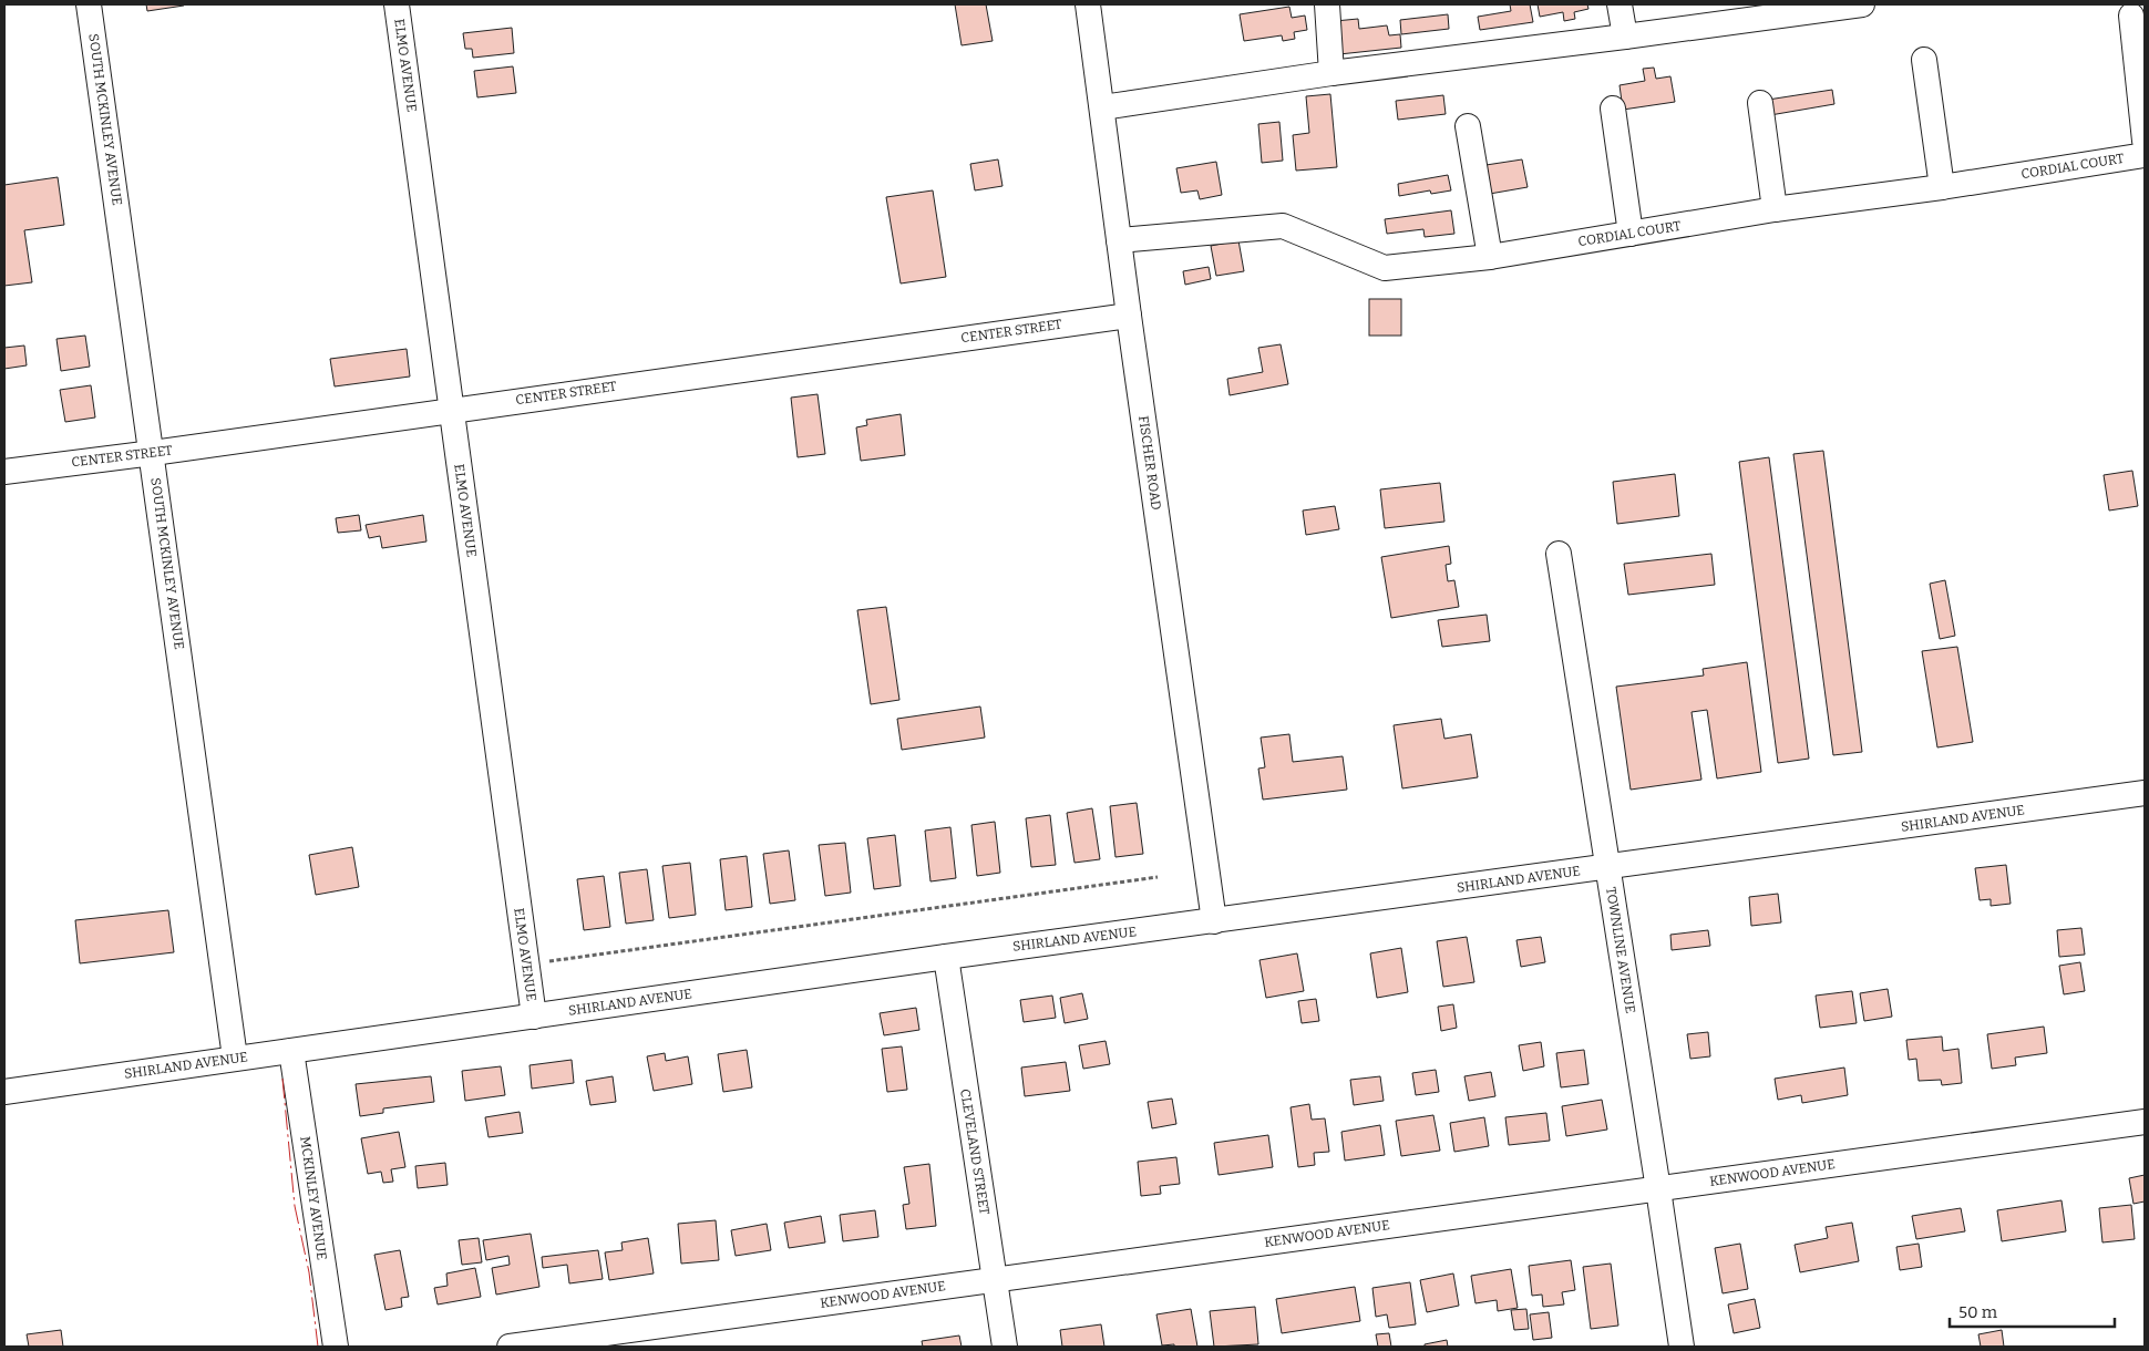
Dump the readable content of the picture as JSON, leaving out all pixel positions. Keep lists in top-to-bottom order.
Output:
{
  "streets": {
    "street": [
      "ELMO AVENUE",
      "SOUTH MCKINLEY AVENUE",
      "CORDIAL COURT",
      "CENTER STREET",
      "FISCHER ROAD",
      "SHIRLAND AVENUE",
      "TOWNLINE AVENUE",
      "CLEVELAND STREET",
      "KENWOOD AVENUE",
      "MCKINLEY AVENUE"
    ]
  },
  "crossings": [
    ["ELMO AVENUE", "CENTER STREET"],
    ["ELMO AVENUE", "SHIRLAND AVENUE"],
    ["SOUTH MCKINLEY AVENUE", "CENTER STREET"],
    ["SOUTH MCKINLEY AVENUE", "SHIRLAND AVENUE"],
    ["CORDIAL COURT", "FISCHER ROAD"],
    ["CENTER STREET", "FISCHER ROAD"],
    ["FISCHER ROAD", "SHIRLAND AVENUE"],
    ["SHIRLAND AVENUE", "TOWNLINE AVENUE"],
    ["SHIRLAND AVENUE", "CLEVELAND STREET"],
    ["SHIRLAND AVENUE", "MCKINLEY AVENUE"],
    ["TOWNLINE AVENUE", "KENWOOD AVENUE"],
    ["CLEVELAND STREET", "KENWOOD AVENUE"]
  ],
  "scale_bar": "50 m"
}
